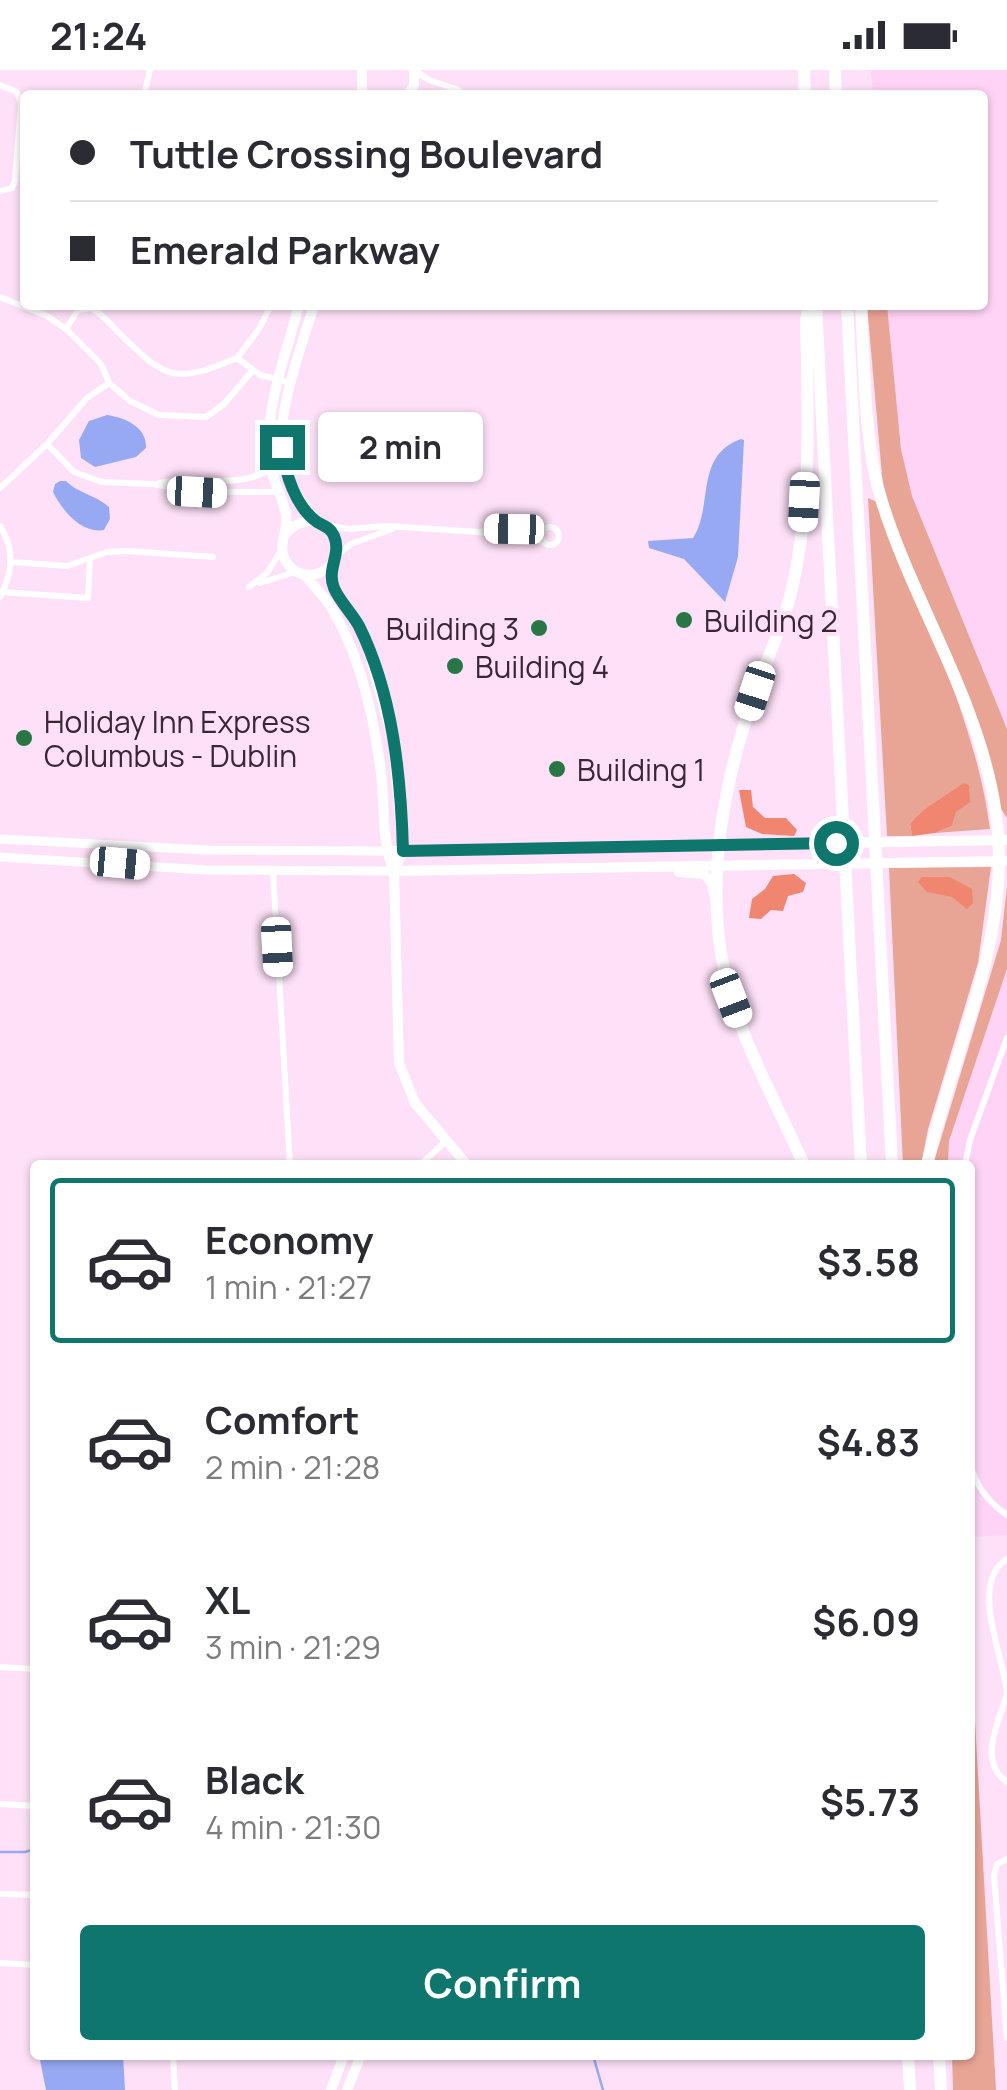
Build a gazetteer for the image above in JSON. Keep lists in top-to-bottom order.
{
  "places": [
    "Building 2",
    "Building 3",
    "Building 4",
    "Holiday Inn Express Columbus - Dublin",
    "Building 1"
  ],
  "page": {
    "status": "21:24",
    "banner": ["Tuttle Crossing Boulevard", "Emerald Parkway"],
    "bubble": "2 min",
    "list": [
      {
        "name": "Economy",
        "note": "1 min · 21:27",
        "value": "$3.58"
      },
      {
        "name": "Comfort",
        "note": "2 min · 21:28",
        "value": "$4.83"
      },
      {
        "name": "XL",
        "note": "3 min · 21:29",
        "value": "$6.09"
      },
      {
        "name": "Black",
        "note": "4 min · 21:30",
        "value": "$5.73"
      }
    ],
    "buttons": "Confirm"
  }
}
